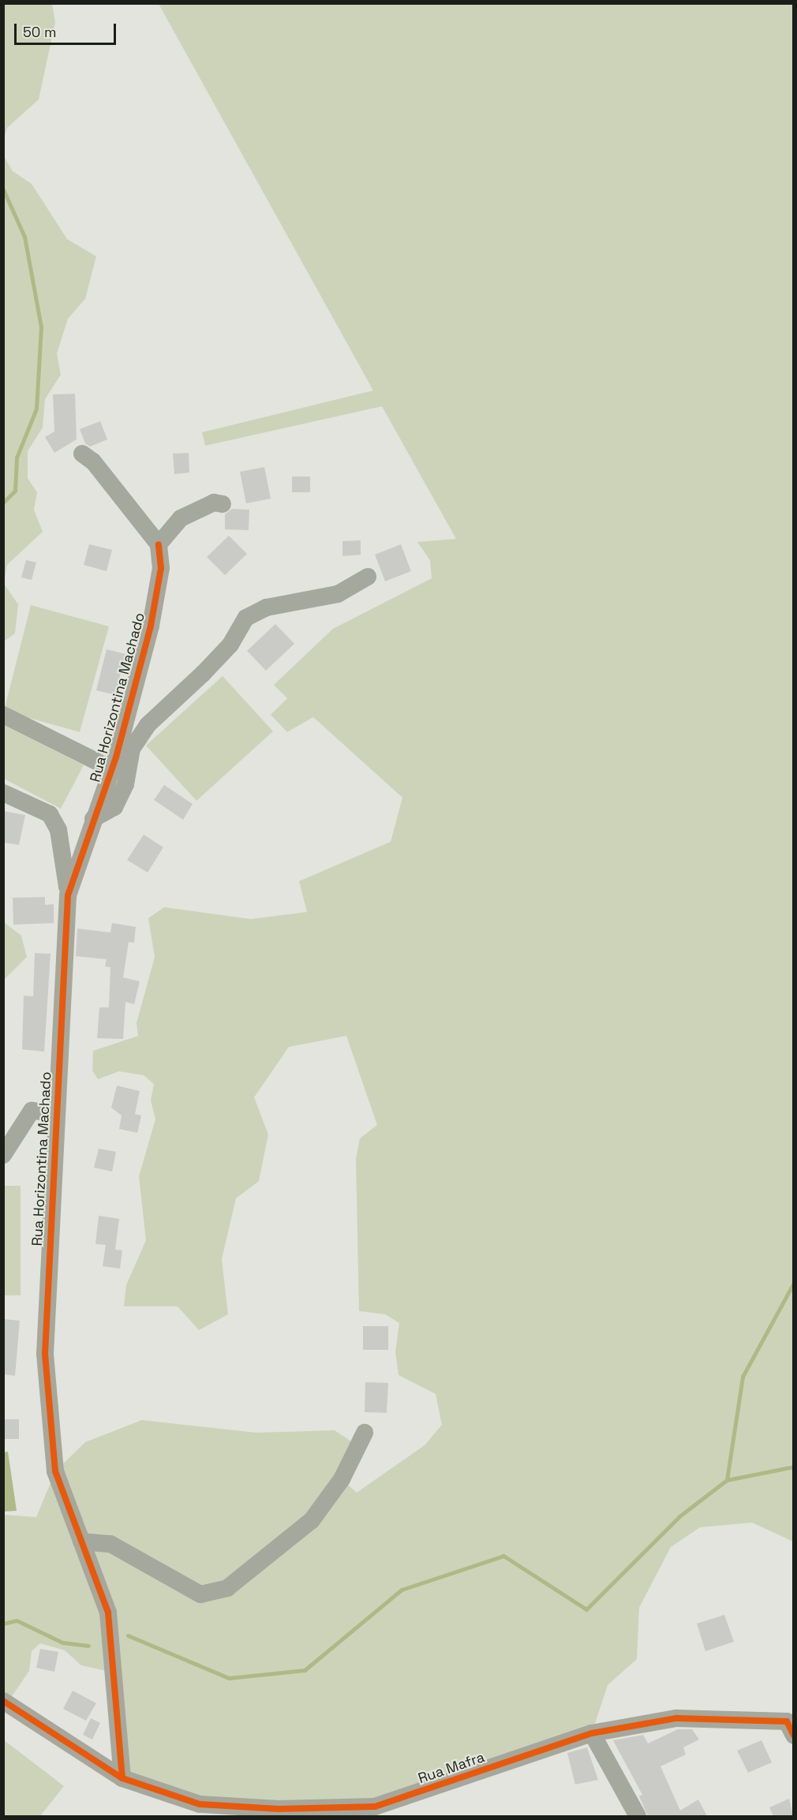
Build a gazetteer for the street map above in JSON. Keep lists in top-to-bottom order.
{
  "streets": {
    "street": ["Rua Horizontina Machado", "Rua Mafra"]
  },
  "crossings": [
    ["Rua Horizontina Machado", "Rua Mafra"]
  ],
  "scale_bar": "50 m"
}
